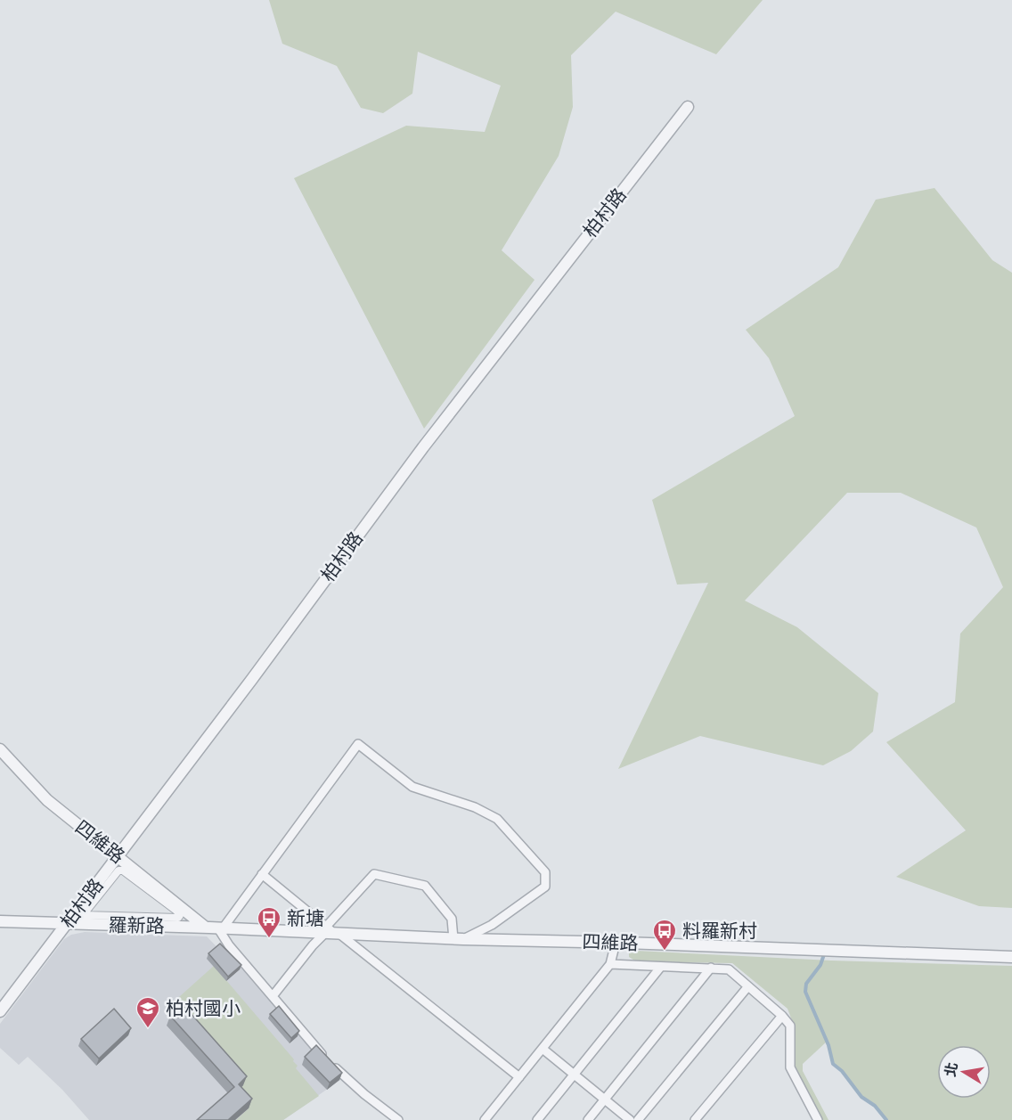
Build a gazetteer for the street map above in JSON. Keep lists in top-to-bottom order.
{
  "streets": {
    "street": ["柏村路", "四維路", "羅新路"]
  },
  "crossings": [
    ["柏村路", "四維路"],
    ["柏村路", "羅新路"],
    ["四維路", "羅新路"]
  ],
  "places": {
    "bus stop": ["新塘", "料羅新村"],
    "school or university": ["柏村國小"]
  },
  "north": "left"
}
